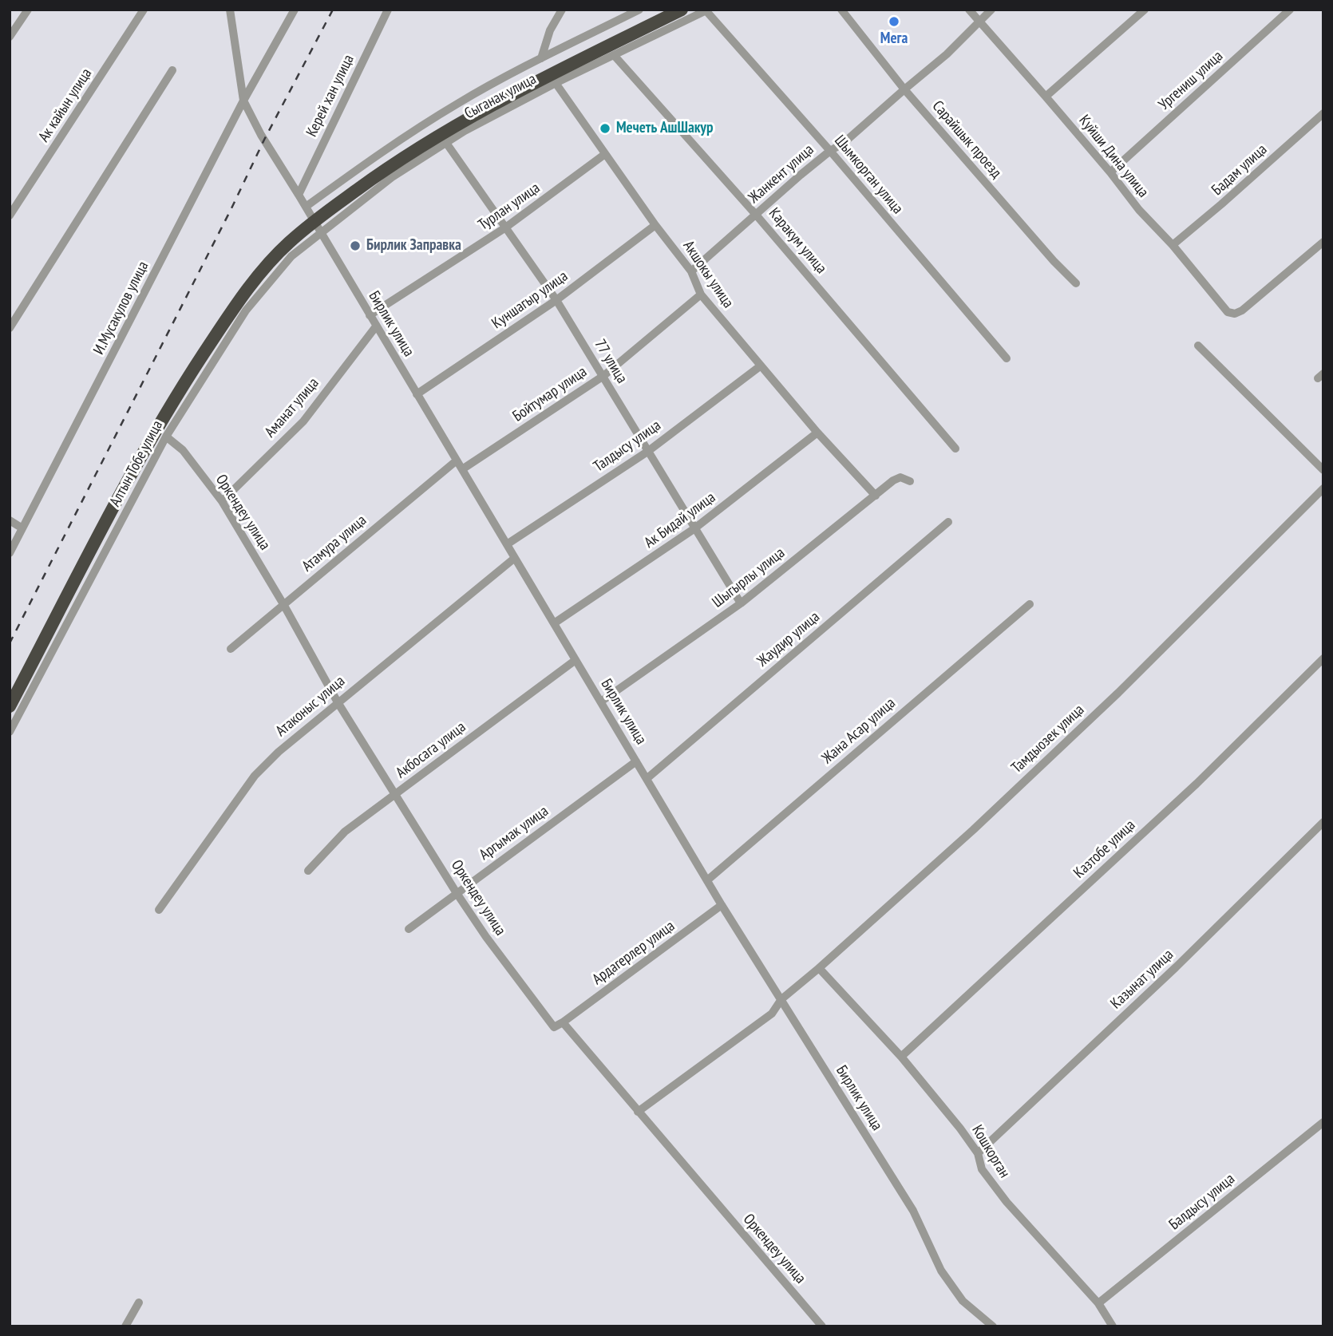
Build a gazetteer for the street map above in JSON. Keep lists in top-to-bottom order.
{
  "streets": {
    "street": [
      "Ургениш улица",
      "Керей хан улица",
      "Сыганак улица",
      "Ак кайын улица",
      "Сарайшык проезд",
      "Куйши Дина улица",
      "Бадам улица",
      "Жанкент улица",
      "Шымкорган улица",
      "Турлан улица",
      "Каракум улица",
      "Акшокы улица",
      "Куншагыр улица",
      "И.Мусакулов улица",
      "Бирлик улица",
      "77 улица",
      "Бойтумар улица",
      "Аманат улица",
      "Талдысу улица",
      "Алтын Тобе улица",
      "Оркендеу улица",
      "Ак Бидай улица",
      "Атамура улица",
      "Шыгырлы улица",
      "Жаудир улица",
      "Атаконыс улица",
      "Жана Асар улица",
      "Тамдыозек улица",
      "Акбосага улица",
      "Аргымак улица",
      "Казтобе улица",
      "Ардагерлер улица",
      "Казынат улица",
      "Кошкорган",
      "Балдысу улица"
    ]
  },
  "crossings": [
    ["Ургениш улица", "Куйши Дина улица"],
    ["Керей хан улица", "Бирлик улица"],
    ["Сыганак улица", "Шымкорган улица"],
    ["Сыганак улица", "Каракум улица"],
    ["Сыганак улица", "Акшокы улица"],
    ["Сыганак улица", "Бирлик улица"],
    ["Сыганак улица", "77 улица"],
    ["Сыганак улица", "Алтын Тобе улица"],
    ["Сарайшык проезд", "Жанкент улица"],
    ["Куйши Дина улица", "Бадам улица"],
    ["Куйши Дина улица", "Жанкент улица"],
    ["Жанкент улица", "Шымкорган улица"],
    ["Жанкент улица", "Каракум улица"],
    ["Жанкент улица", "Акшокы улица"],
    ["Турлан улица", "Акшокы улица"],
    ["Турлан улица", "Бирлик улица"],
    ["Турлан улица", "77 улица"],
    ["Акшокы улица", "Куншагыр улица"],
    ["Акшокы улица", "Бойтумар улица"],
    ["Акшокы улица", "Талдысу улица"],
    ["Акшокы улица", "Ак Бидай улица"],
    ["Акшокы улица", "Шыгырлы улица"],
    ["Куншагыр улица", "Бирлик улица"],
    ["Куншагыр улица", "77 улица"],
    ["И.Мусакулов улица", "Бирлик улица"],
    ["Бирлик улица", "Бойтумар улица"],
    ["Бирлик улица", "Аманат улица"],
    ["Бирлик улица", "Талдысу улица"],
    ["Бирлик улица", "Алтын Тобе улица"],
    ["Бирлик улица", "Ак Бидай улица"],
    ["Бирлик улица", "Атамура улица"],
    ["Бирлик улица", "Шыгырлы улица"],
    ["Бирлик улица", "Жаудир улица"],
    ["Бирлик улица", "Атаконыс улица"],
    ["Бирлик улица", "Жана Асар улица"],
    ["Бирлик улица", "Тамдыозек улица"],
    ["Бирлик улица", "Акбосага улица"],
    ["Бирлик улица", "Аргымак улица"],
    ["Бирлик улица", "Ардагерлер улица"],
    ["77 улица", "Бойтумар улица"],
    ["77 улица", "Талдысу улица"],
    ["77 улица", "Ак Бидай улица"],
    ["77 улица", "Шыгырлы улица"],
    ["Аманат улица", "Оркендеу улица"],
    ["Алтын Тобе улица", "Оркендеу улица"],
    ["Оркендеу улица", "Атамура улица"],
    ["Оркендеу улица", "Атаконыс улица"],
    ["Оркендеу улица", "Тамдыозек улица"],
    ["Оркендеу улица", "Акбосага улица"],
    ["Оркендеу улица", "Аргымак улица"],
    ["Оркендеу улица", "Ардагерлер улица"],
    ["Тамдыозек улица", "Кошкорган"],
    ["Казтобе улица", "Кошкорган"],
    ["Казынат улица", "Кошкорган"],
    ["Кошкорган", "Балдысу улица"]
  ],
  "places": ["Мега", "Мечеть АшШакур", "Бирлик Заправка"]
}
